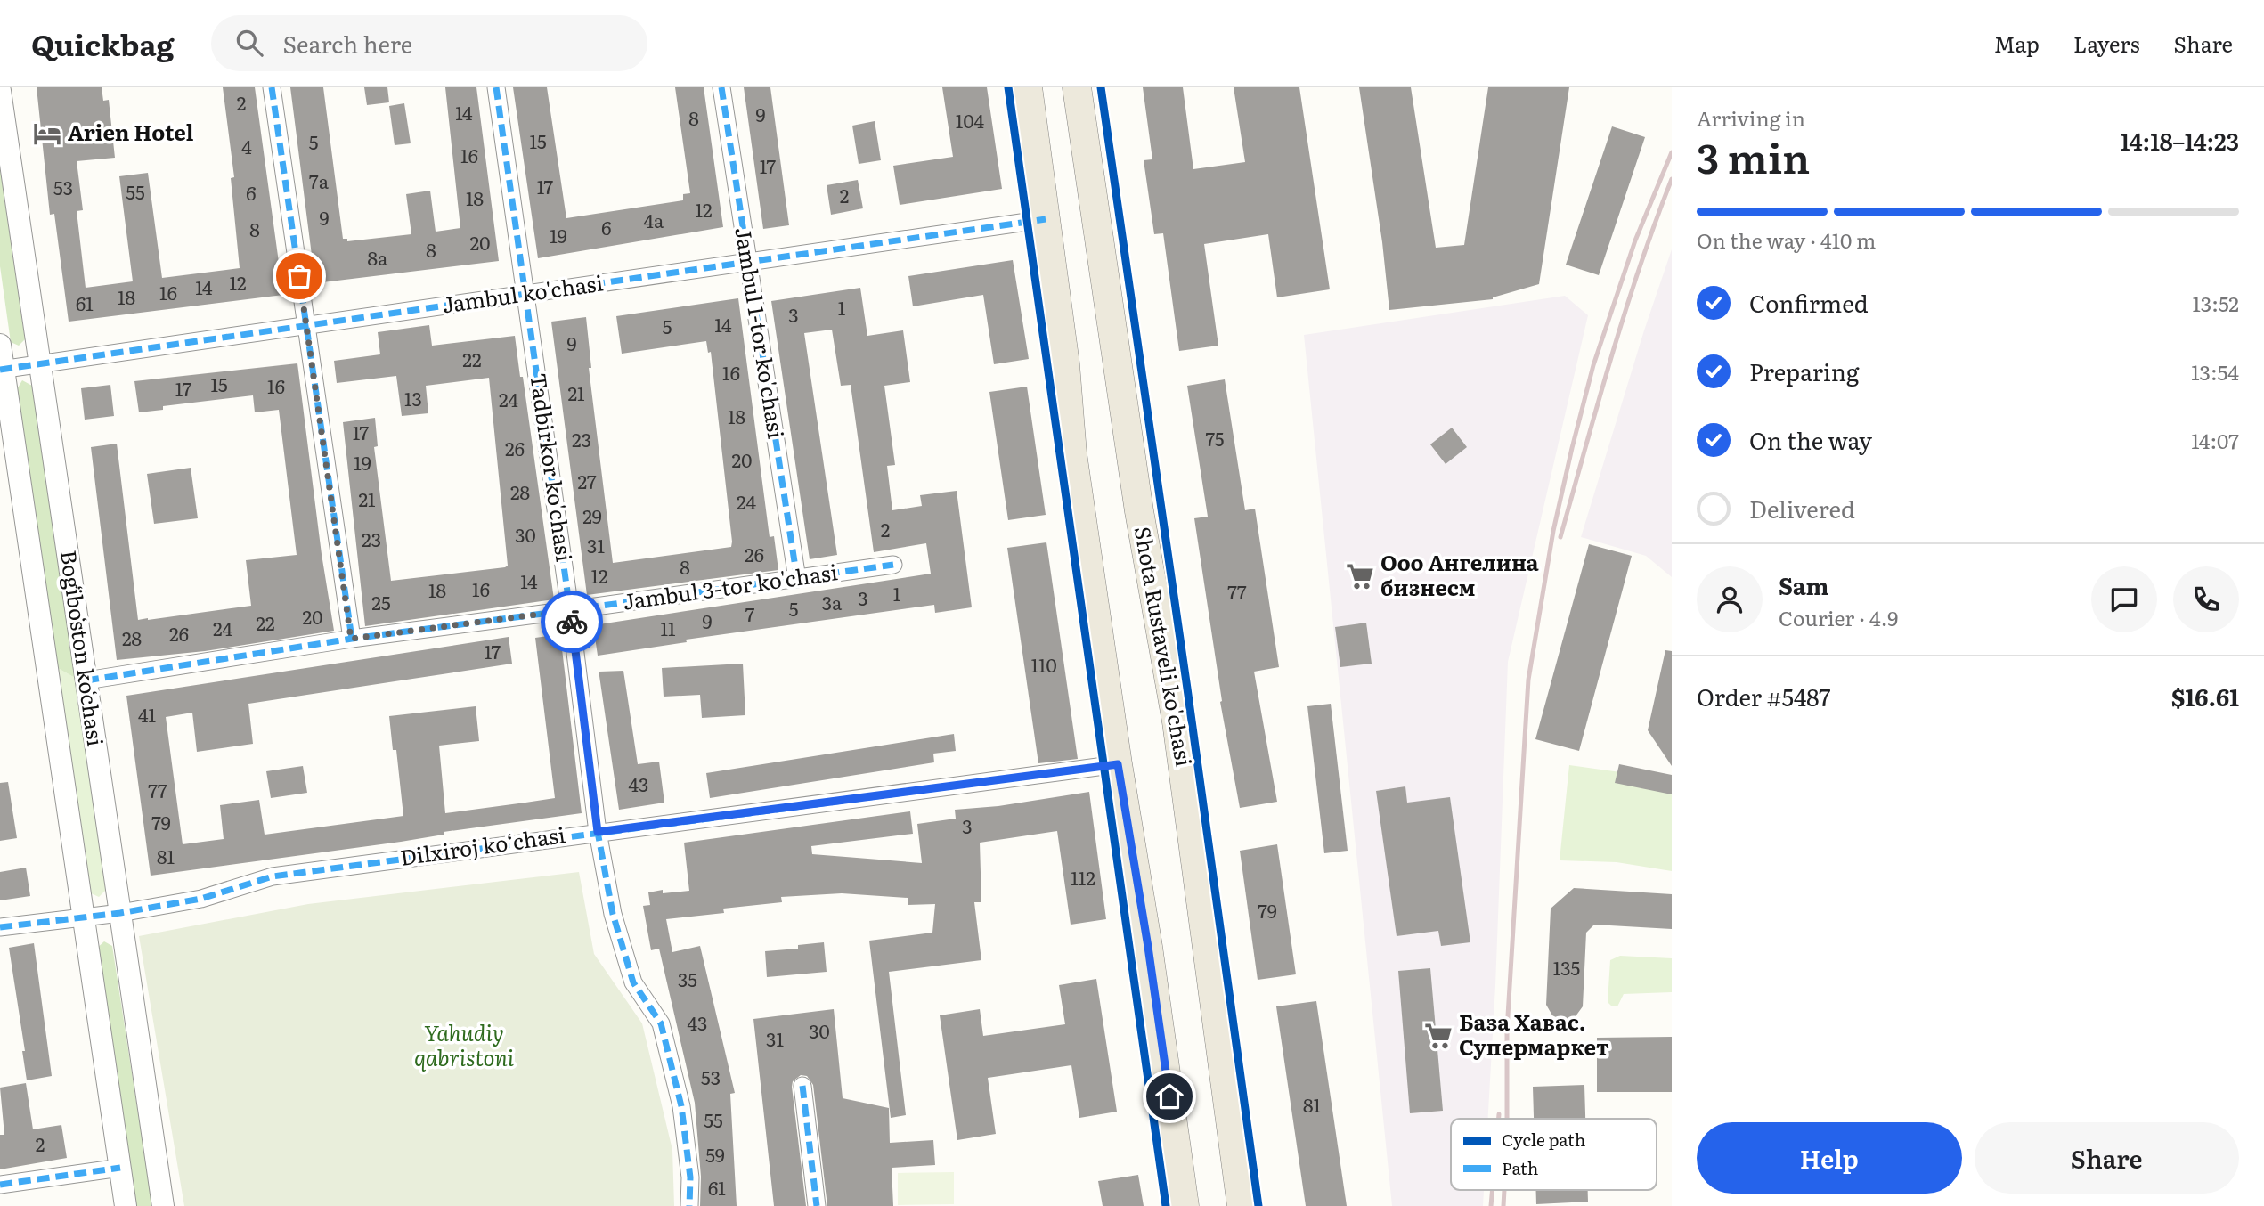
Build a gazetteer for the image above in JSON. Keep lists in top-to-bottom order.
{
  "streets": {
    "main road": ["Shota Rustaveli ko'chasi"],
    "street": [
      "Jambul ko'chasi",
      "Jambul 1-tor ko'chasi",
      "Tadbirkor ko'chasi",
      "Jambul 3-tor ko'chasi",
      "Bogʻiboʻston koʻchasi",
      "Dilxiroj ko‘chasi"
    ]
  },
  "crossings": [
    ["Jambul ko'chasi", "Jambul 1-tor ko'chasi"],
    ["Jambul ko'chasi", "Tadbirkor ko'chasi"],
    ["Jambul ko'chasi", "Bogʻiboʻston koʻchasi"],
    ["Jambul 1-tor ko'chasi", "Jambul 3-tor ko'chasi"],
    ["Tadbirkor ko'chasi", "Jambul 3-tor ko'chasi"],
    ["Tadbirkor ko'chasi", "Dilxiroj ko‘chasi"],
    ["Jambul 3-tor ko'chasi", "Bogʻiboʻston koʻchasi"],
    ["Bogʻiboʻston koʻchasi", "Dilxiroj ko‘chasi"]
  ],
  "parks": ["Yahudiy qabristoni"],
  "places": {
    "hotel": ["Arien Hotel"],
    "supermarket": ["Ооо Ангелина бизнесм", "База Хавас. Супермаркет"]
  },
  "house_numbers": [
    "2",
    "14",
    "9",
    "8",
    "104",
    "15",
    "5",
    "4",
    "16",
    "17",
    "7a",
    "17",
    "53",
    "55",
    "6",
    "2",
    "18",
    "12",
    "9",
    "4a",
    "6",
    "8",
    "19",
    "20",
    "8",
    "8a",
    "12",
    "14",
    "16",
    "18",
    "61",
    "1",
    "3",
    "14",
    "5",
    "9",
    "22",
    "16",
    "15",
    "16",
    "17",
    "21",
    "13",
    "24",
    "18",
    "17",
    "75",
    "23",
    "26",
    "20",
    "19",
    "27",
    "28",
    "21",
    "24",
    "29",
    "2",
    "30",
    "23",
    "31",
    "26",
    "8",
    "12",
    "14",
    "16",
    "18",
    "77",
    "1",
    "3",
    "25",
    "3a",
    "5",
    "7",
    "20",
    "9",
    "22",
    "24",
    "11",
    "26",
    "28",
    "17",
    "110",
    "41",
    "43",
    "77",
    "79",
    "3",
    "81",
    "112",
    "79",
    "135",
    "35",
    "43",
    "30",
    "31",
    "53",
    "81",
    "55",
    "2",
    "59",
    "61"
  ],
  "legend": ["Cycle path", "Path"],
  "page": {
    "header": "Quickbag",
    "search": "Search here",
    "nav": ["Map", "Layers", "Share"],
    "heading": ["3 min", "Arriving in", "14:18–14:23"],
    "panel": [
      "Sam",
      "Courier · 4.9",
      "Order #5487",
      "$16.61"
    ],
    "bar": "On the way · 410 m",
    "list": [
      ["Confirmed", "13:52"],
      ["Preparing", "13:54"],
      ["On the way", "14:07"],
      "Delivered"
    ],
    "buttons": ["Help", "Share"]
  }
}
